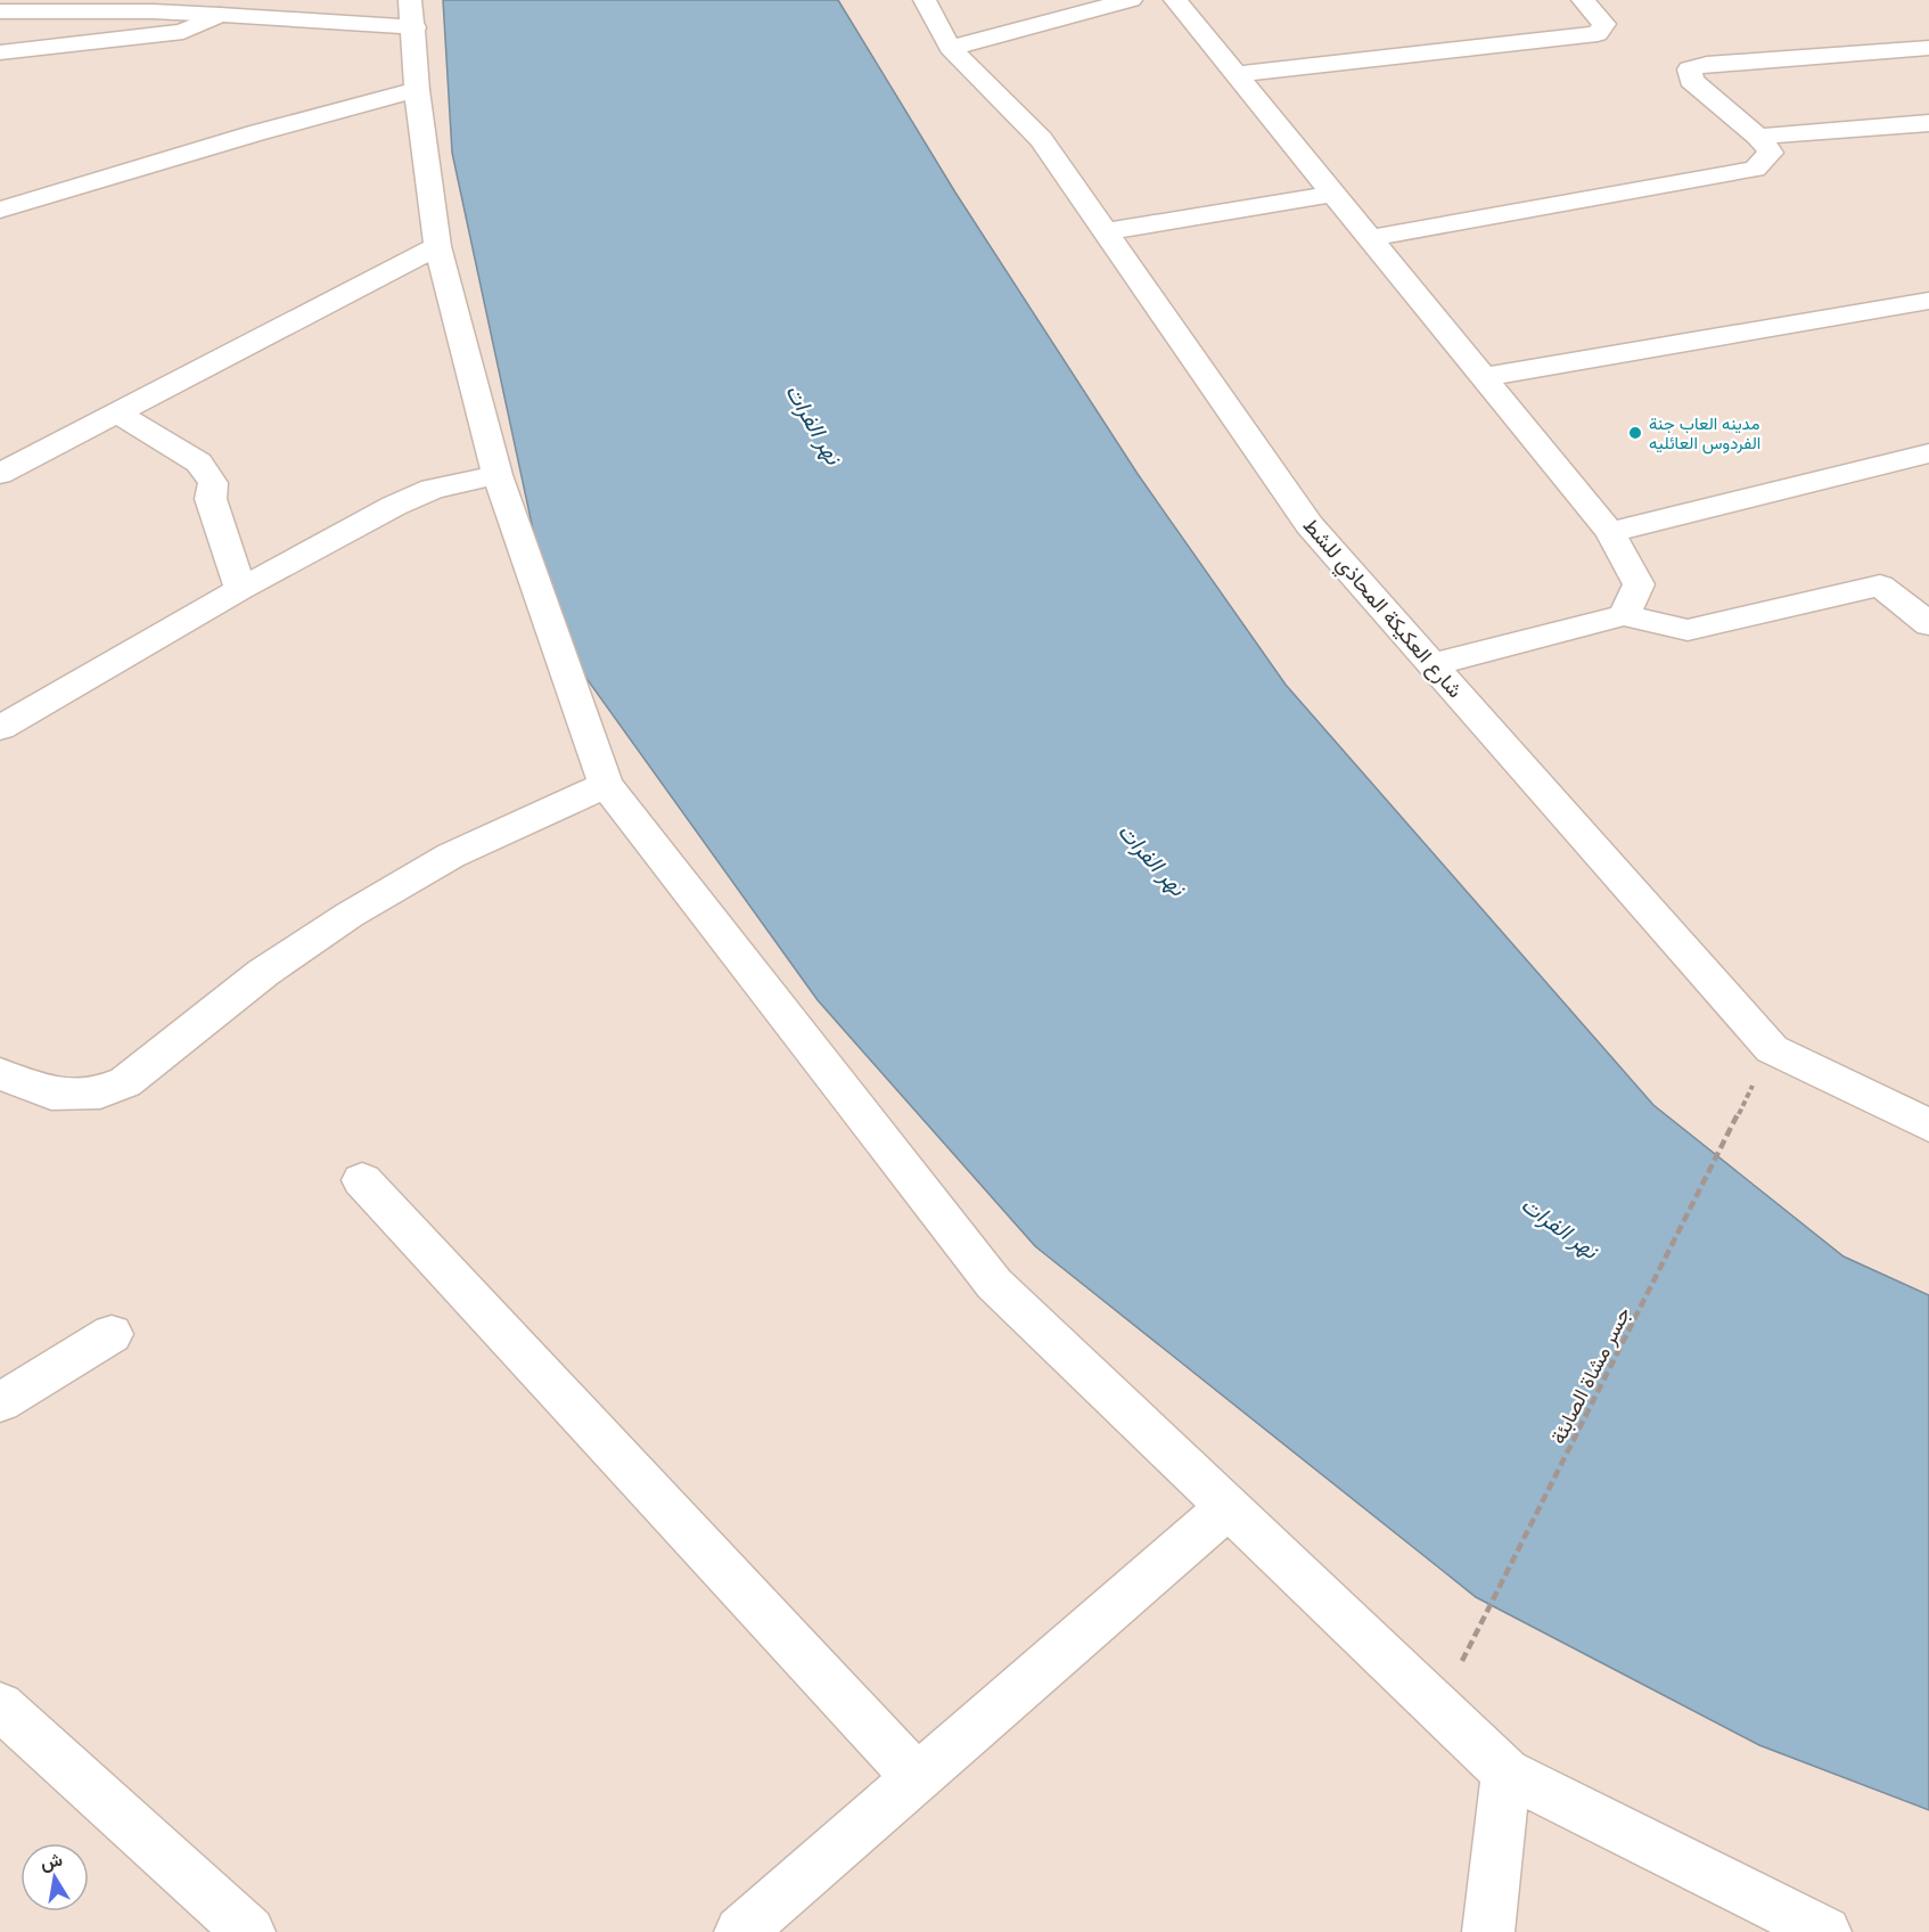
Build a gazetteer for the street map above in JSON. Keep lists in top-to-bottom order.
{
  "streets": {
    "street": ["شارع العكيكة المحاذي للشط"],
    "path": ["جسر مشاة الصابئة"]
  },
  "water": ["نهر الفرات"],
  "places": ["مدينه العاب جنة الفردوس العائليه"],
  "north": "top"
}
